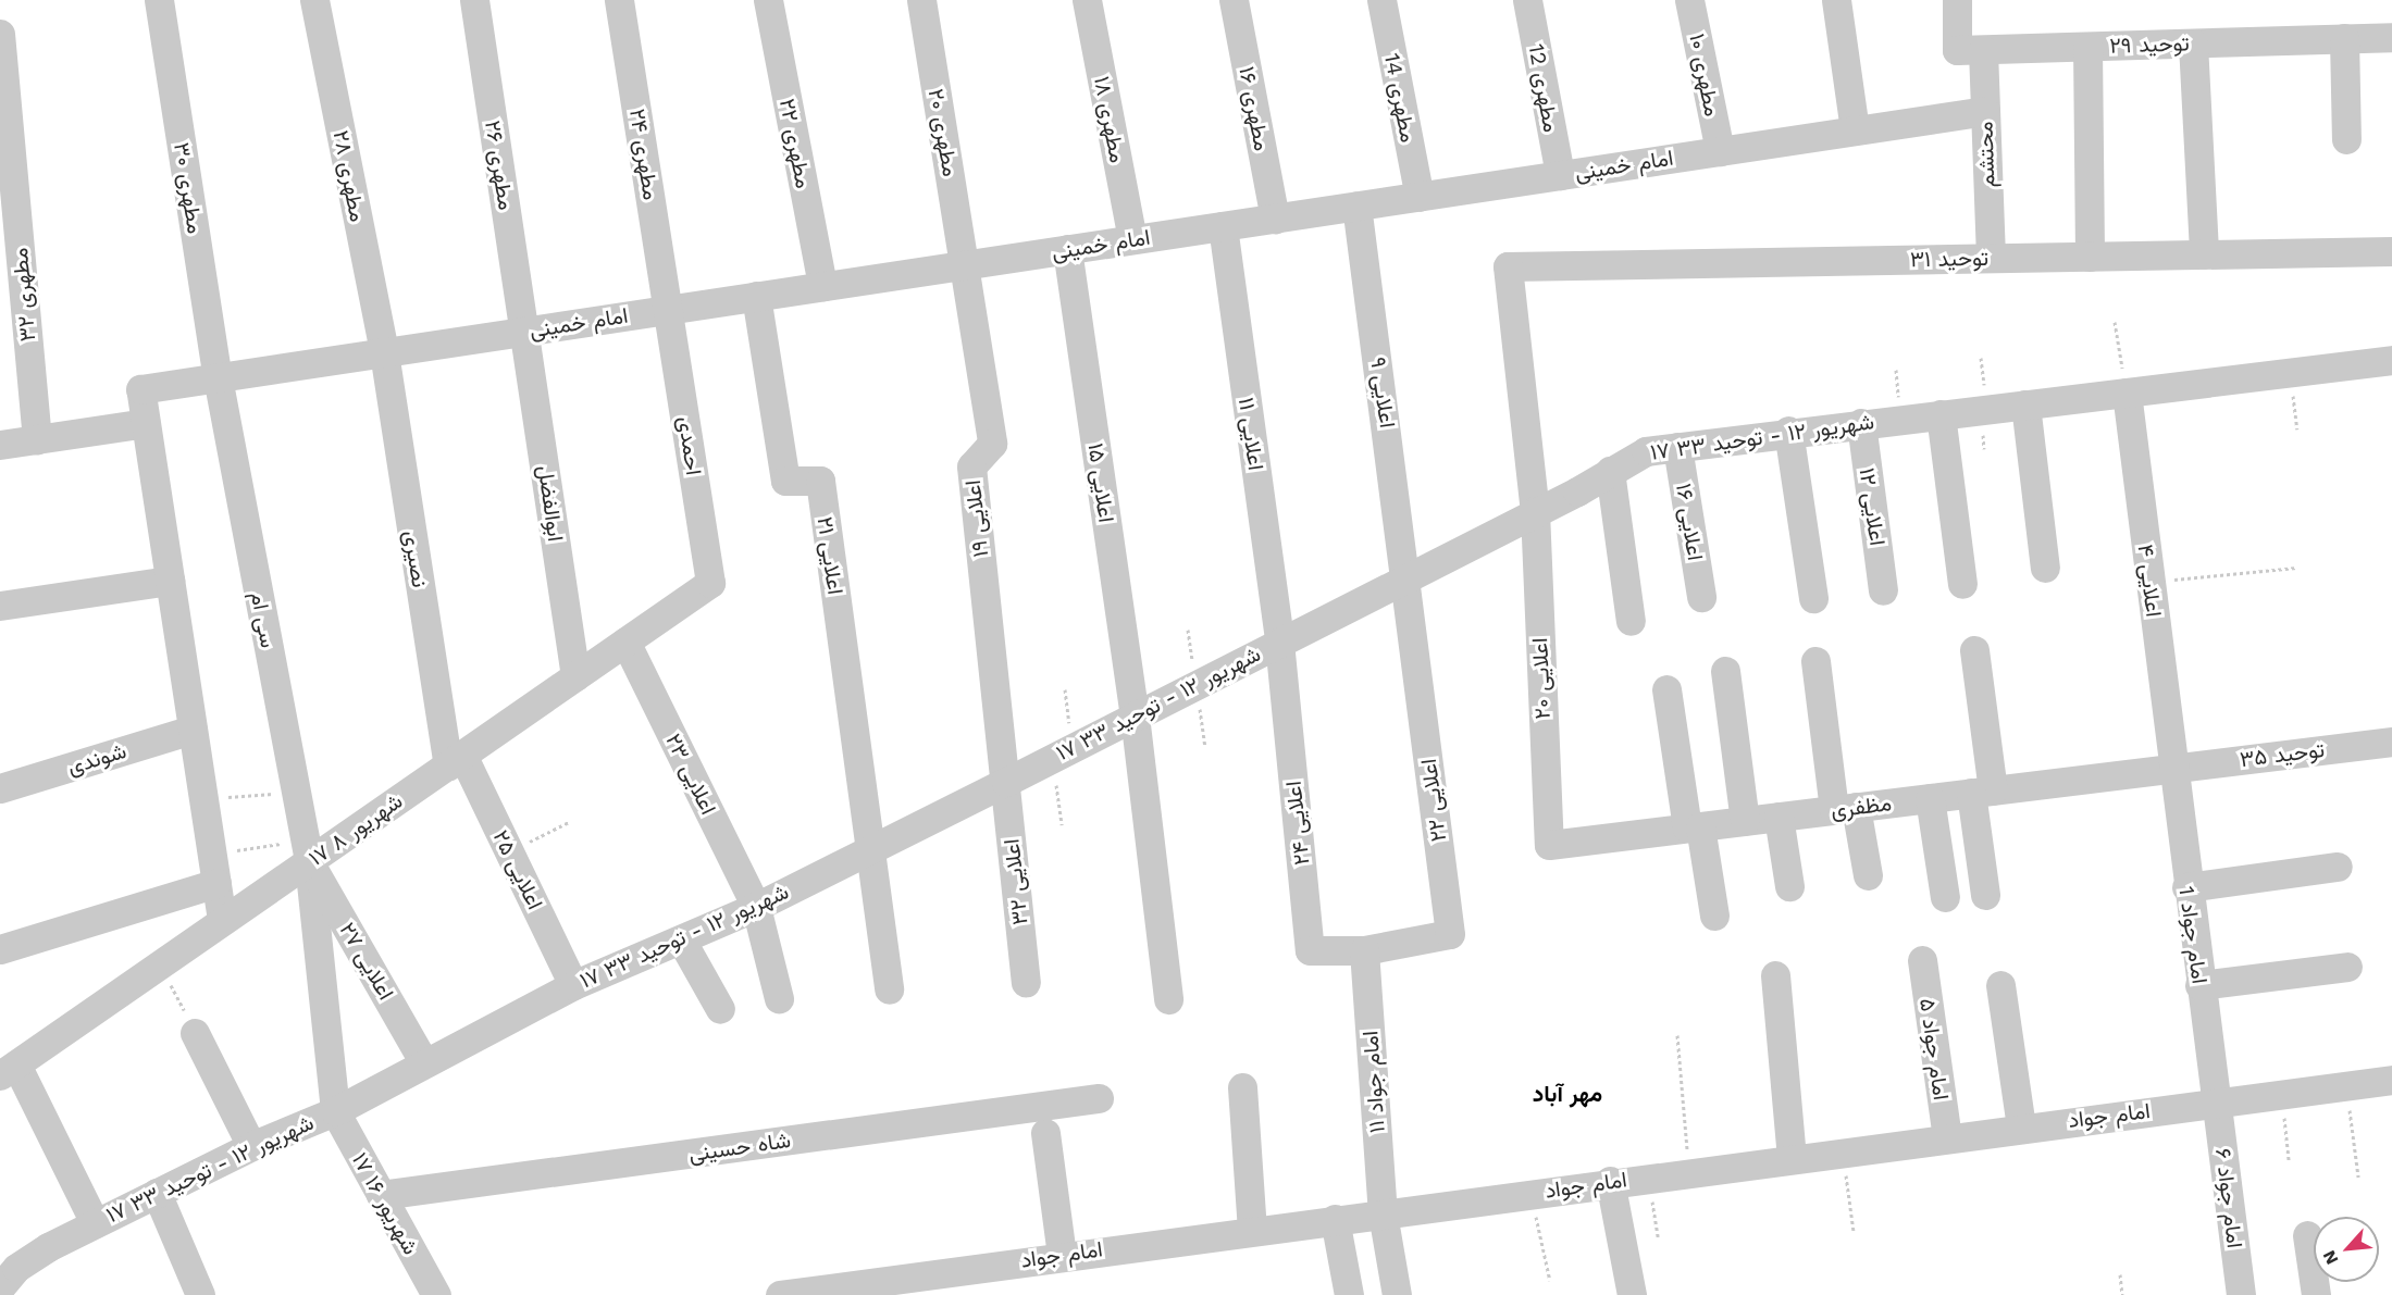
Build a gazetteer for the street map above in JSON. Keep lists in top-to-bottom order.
{
  "streets": {
    "street": [
      "توحید ۲۹",
      "مطهری ۱۰",
      "مطهری 12",
      "مطهری 14",
      "مطهری ۱۶",
      "مطهری ۱۸",
      "مطهری ۲۰",
      "مطهری ۲۲",
      "مطهری ۲۴",
      "محتشم",
      "مطهری ۲۶",
      "امام خمینی",
      "مطهری ۲۸",
      "مطهری ۳۰",
      "توحید ۳۱",
      "مطهری ۳۲",
      "اعلایی ۹",
      "اعلایی ۱۱",
      "۱۷ شهریور ۱۲ - توحید ۳۳",
      "احمدی",
      "اعلایی ۱۵",
      "ابوالفضل",
      "اعلایی ۱۲",
      "اعلایی ۱۹",
      "اعلایی ۱۶",
      "اعلایی ۲۱",
      "نصیری",
      "اعلایی ۴",
      "سی ام",
      "اعلایی ۲۰",
      "توحید ۳۵",
      "شوندی",
      "اعلایی ۲۳",
      "اعلایی ۲۲",
      "مظفری",
      "اعلایی ۲۴",
      "۱۷ شهریور ۸",
      "اعلایی ۲۵",
      "اعلایی ۳۲",
      "امام جواد 1",
      "اعلایی ۲۷",
      "امام جواد ۵",
      "امام جواد ۱۱",
      "امام جواد",
      "شاه حسینی",
      "امام جواد ۶",
      "۱۷ شهریور ۱۶"
    ]
  },
  "crossings": [
    ["توحید ۲۹", "محتشم"],
    ["مطهری ۱۰", "امام خمینی"],
    ["مطهری 12", "امام خمینی"],
    ["مطهری 14", "امام خمینی"],
    ["مطهری ۱۶", "امام خمینی"],
    ["مطهری ۱۸", "امام خمینی"],
    ["مطهری ۲۰", "امام خمینی"],
    ["مطهری ۲۰", "اعلایی ۱۹"],
    ["مطهری ۲۲", "امام خمینی"],
    ["مطهری ۲۴", "امام خمینی"],
    ["مطهری ۲۴", "احمدی"],
    ["محتشم", "امام خمینی"],
    ["محتشم", "توحید ۳۱"],
    ["مطهری ۲۶", "امام خمینی"],
    ["مطهری ۲۶", "ابوالفضل"],
    ["امام خمینی", "مطهری ۲۸"],
    ["امام خمینی", "مطهری ۳۰"],
    ["امام خمینی", "اعلایی ۹"],
    ["امام خمینی", "اعلایی ۱۱"],
    ["امام خمینی", "احمدی"],
    ["امام خمینی", "اعلایی ۱۵"],
    ["امام خمینی", "ابوالفضل"],
    ["امام خمینی", "اعلایی ۱۹"],
    ["امام خمینی", "اعلایی ۲۱"],
    ["امام خمینی", "نصیری"],
    ["امام خمینی", "سی ام"],
    ["مطهری ۲۸", "نصیری"],
    ["مطهری ۳۰", "سی ام"],
    ["توحید ۳۱", "اعلایی ۲۰"],
    ["اعلایی ۹", "۱۷ شهریور ۱۲ - توحید ۳۳"],
    ["اعلایی ۹", "اعلایی ۲۲"],
    ["اعلایی ۱۱", "۱۷ شهریور ۱۲ - توحید ۳۳"],
    ["اعلایی ۱۱", "اعلایی ۲۴"],
    ["۱۷ شهریور ۱۲ - توحید ۳۳", "اعلایی ۱۵"],
    ["۱۷ شهریور ۱۲ - توحید ۳۳", "اعلایی ۱۲"],
    ["۱۷ شهریور ۱۲ - توحید ۳۳", "اعلایی ۱۹"],
    ["۱۷ شهریور ۱۲ - توحید ۳۳", "اعلایی ۱۶"],
    ["۱۷ شهریور ۱۲ - توحید ۳۳", "اعلایی ۲۱"],
    ["۱۷ شهریور ۱۲ - توحید ۳۳", "اعلایی ۴"],
    ["۱۷ شهریور ۱۲ - توحید ۳۳", "اعلایی ۲۰"],
    ["۱۷ شهریور ۱۲ - توحید ۳۳", "اعلایی ۲۳"],
    ["۱۷ شهریور ۱۲ - توحید ۳۳", "اعلایی ۲۲"],
    ["۱۷ شهریور ۱۲ - توحید ۳۳", "اعلایی ۲۴"],
    ["۱۷ شهریور ۱۲ - توحید ۳۳", "اعلایی ۲۵"],
    ["۱۷ شهریور ۱۲ - توحید ۳۳", "اعلایی ۳۲"],
    ["۱۷ شهریور ۱۲ - توحید ۳۳", "اعلایی ۲۷"],
    ["۱۷ شهریور ۱۲ - توحید ۳۳", "۱۷ شهریور ۱۶"],
    ["احمدی", "۱۷ شهریور ۸"],
    ["ابوالفضل", "۱۷ شهریور ۸"],
    ["اعلایی ۱۹", "اعلایی ۳۲"],
    ["نصیری", "۱۷ شهریور ۸"],
    ["نصیری", "اعلایی ۲۵"],
    ["اعلایی ۴", "توحید ۳۵"],
    ["اعلایی ۴", "مظفری"],
    ["اعلایی ۴", "امام جواد 1"],
    ["سی ام", "۱۷ شهریور ۸"],
    ["سی ام", "اعلایی ۲۷"],
    ["اعلایی ۲۰", "مظفری"],
    ["توحید ۳۵", "مظفری"],
    ["توحید ۳۵", "امام جواد 1"],
    ["اعلایی ۲۳", "۱۷ شهریور ۸"],
    ["اعلایی ۲۲", "اعلایی ۲۴"],
    ["اعلایی ۲۲", "امام جواد ۱۱"],
    ["مظفری", "امام جواد 1"],
    ["اعلایی ۲۴", "امام جواد ۱۱"],
    ["۱۷ شهریور ۸", "اعلایی ۲۵"],
    ["۱۷ شهریور ۸", "اعلایی ۲۷"],
    ["امام جواد 1", "امام جواد"],
    ["امام جواد 1", "امام جواد ۶"],
    ["امام جواد ۵", "امام جواد"],
    ["امام جواد ۱۱", "امام جواد"],
    ["امام جواد", "امام جواد ۶"],
    ["شاه حسینی", "۱۷ شهریور ۱۶"]
  ],
  "districts": ["مهر آباد"],
  "north": "bottom left"
}
